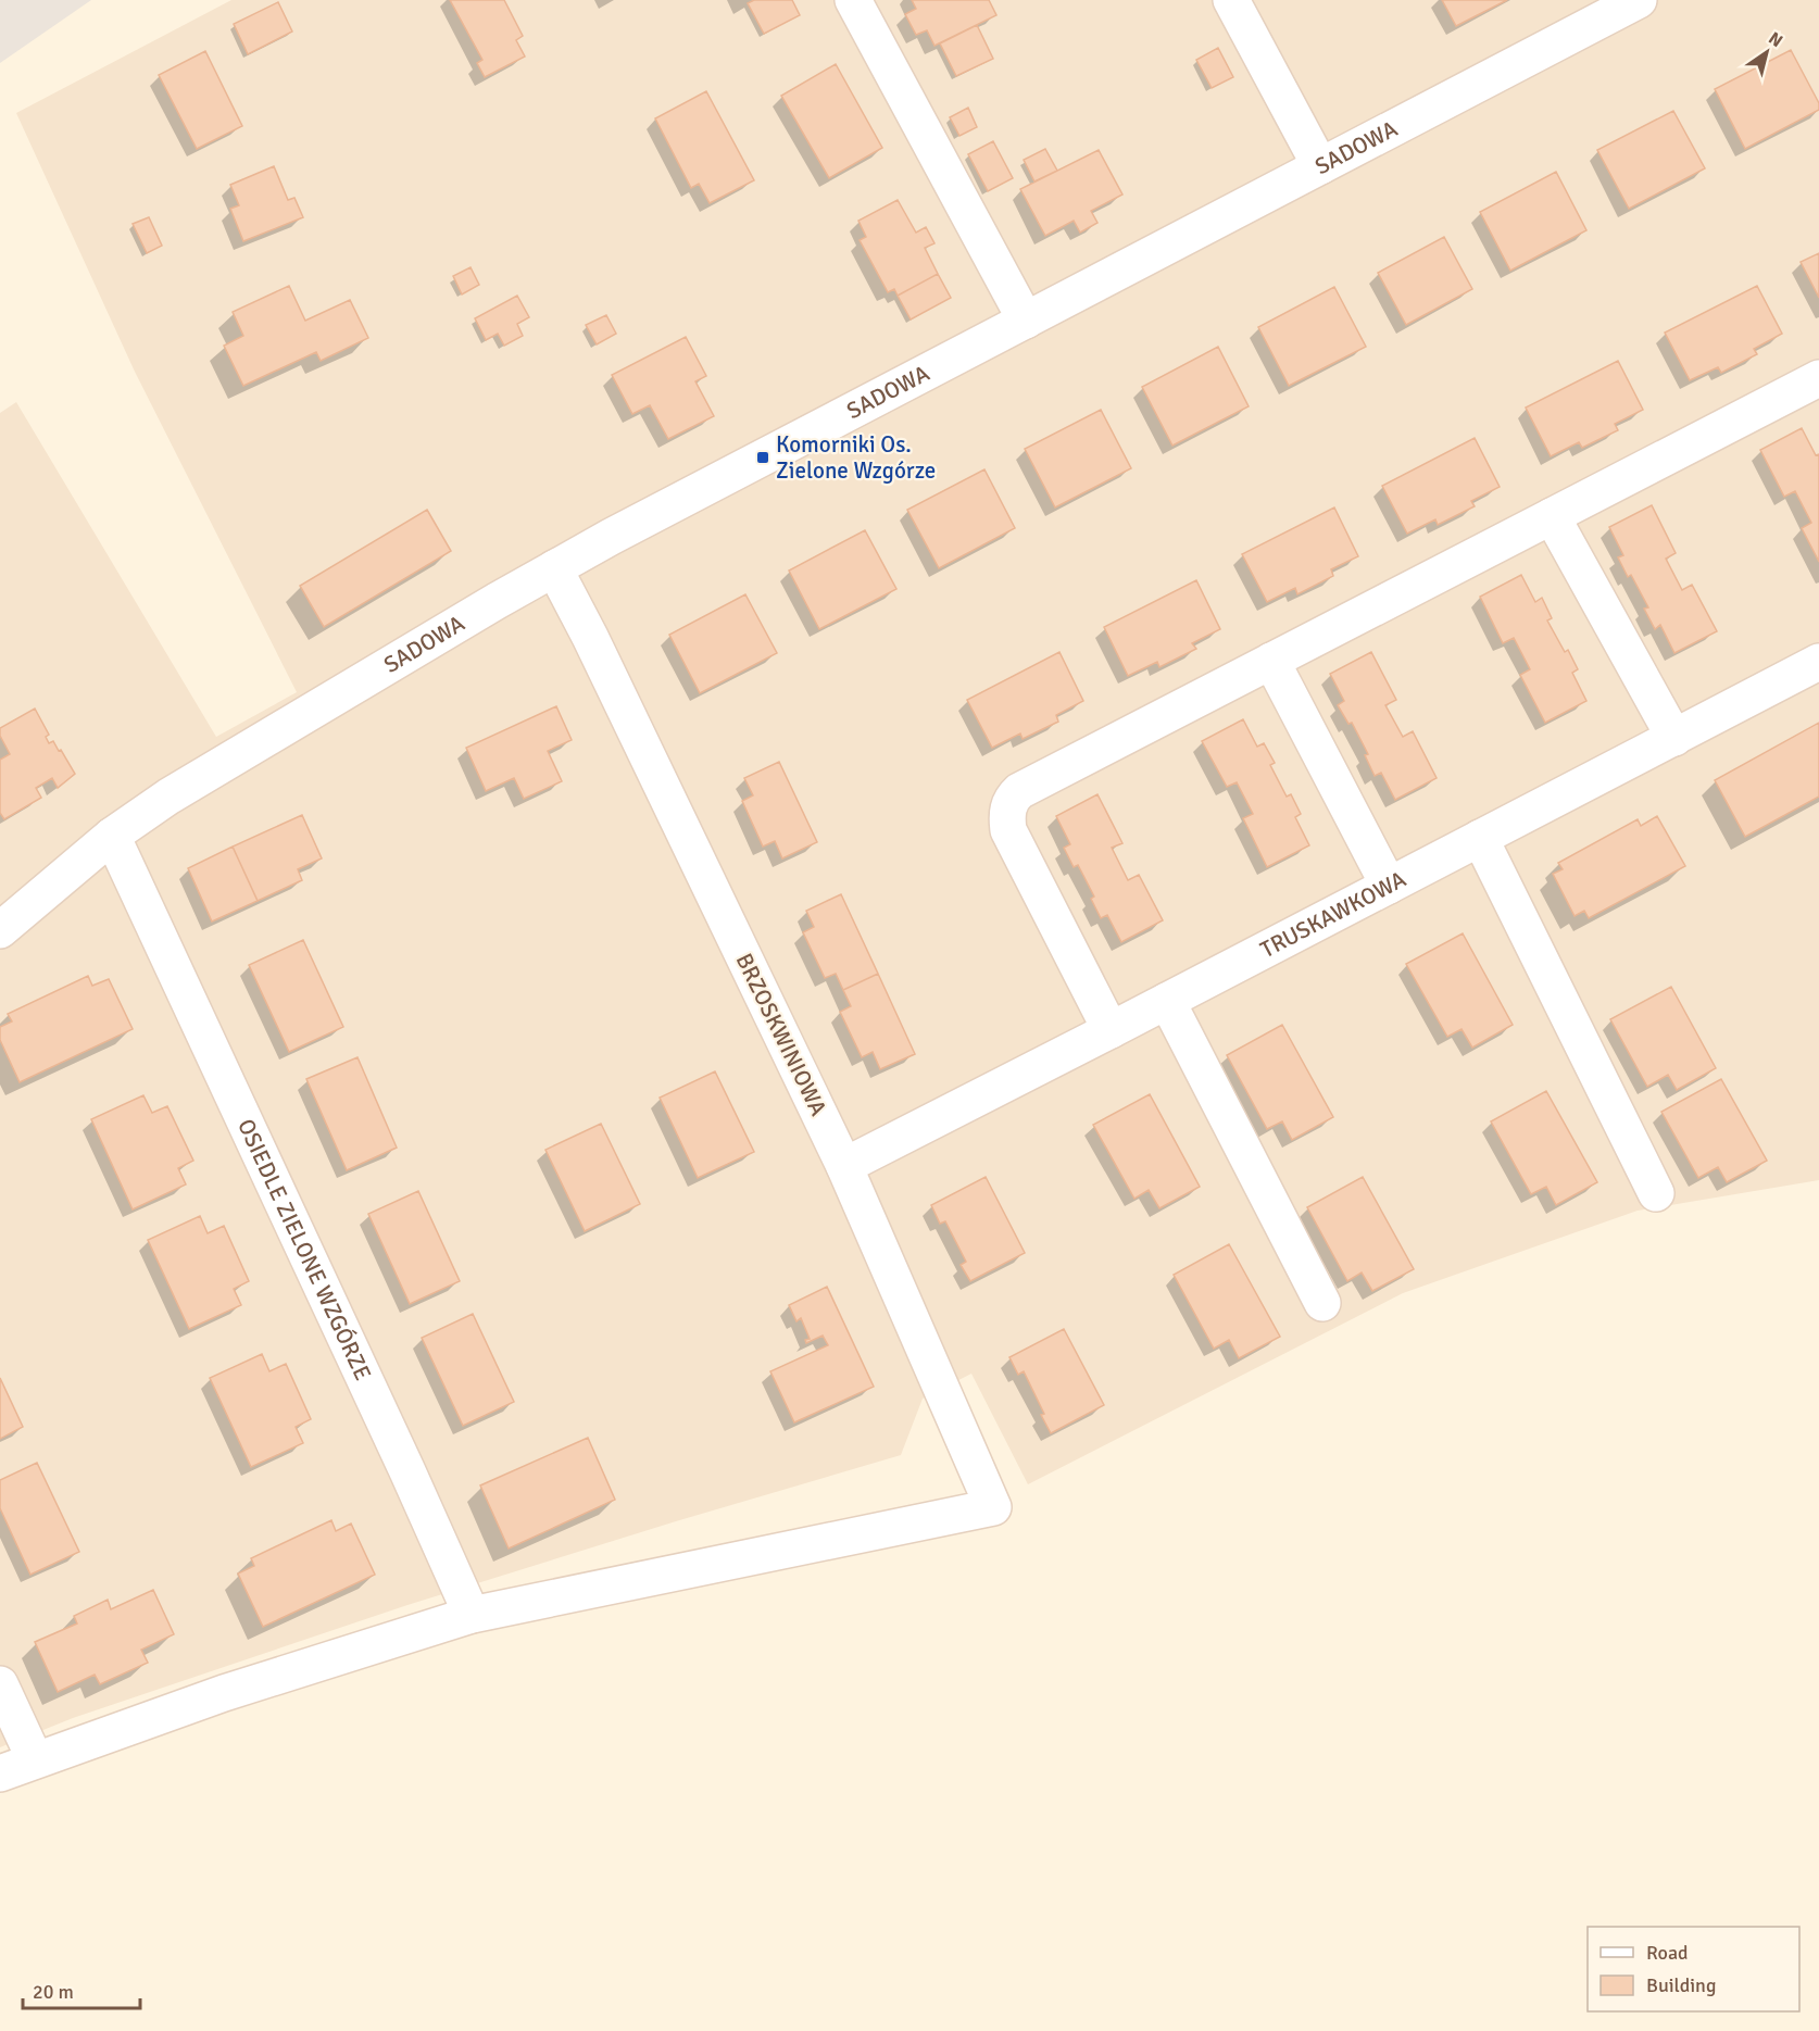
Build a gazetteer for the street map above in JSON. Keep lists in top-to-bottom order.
{
  "streets": {
    "street": [
      "SADOWA",
      "TRUSKAWKOWA",
      "BRZOSKWINIOWA",
      "OSIEDLE ZIELONE WZGÓRZE"
    ]
  },
  "crossings": [
    ["SADOWA", "BRZOSKWINIOWA"],
    ["SADOWA", "OSIEDLE ZIELONE WZGÓRZE"],
    ["TRUSKAWKOWA", "BRZOSKWINIOWA"],
    ["BRZOSKWINIOWA", "OSIEDLE ZIELONE WZGÓRZE"]
  ],
  "places": {
    "transit": ["Komorniki Os. Zielone Wzgórze"]
  },
  "legend": ["Road", "Building"],
  "scale_bar": "20 m",
  "north": "top right"
}
